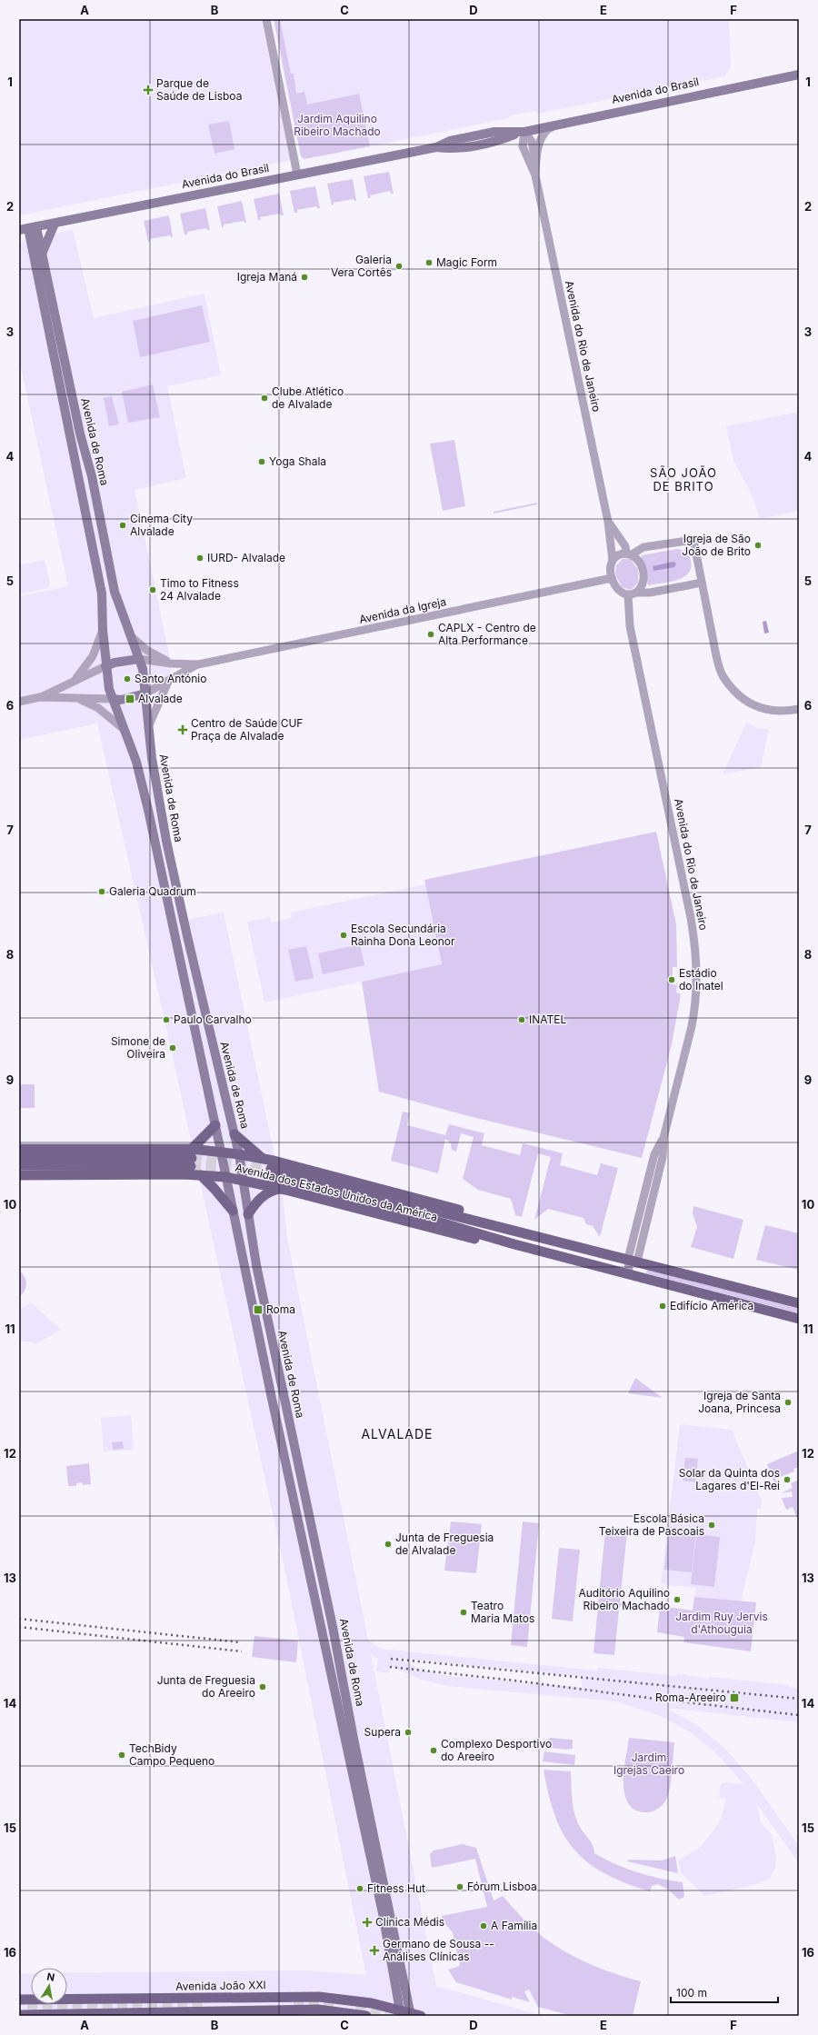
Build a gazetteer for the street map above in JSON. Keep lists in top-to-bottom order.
{
  "streets": {
    "main road": [
      "Avenida do Brasil",
      "Avenida de Roma",
      "Avenida dos Estados Unidos da América",
      "Avenida João XXI"
    ],
    "street": ["Avenida do Rio de Janeiro", "Avenida da Igreja"]
  },
  "crossings": [
    ["Avenida do Brasil", "Avenida do Rio de Janeiro"],
    ["Avenida do Brasil", "Avenida de Roma"],
    ["Avenida do Rio de Janeiro", "Avenida da Igreja"],
    ["Avenida do Rio de Janeiro", "Avenida dos Estados Unidos da América"],
    ["Avenida de Roma", "Avenida da Igreja"],
    ["Avenida de Roma", "Avenida dos Estados Unidos da América"],
    ["Avenida de Roma", "Avenida João XXI"]
  ],
  "districts": ["SÃO JOÃO DE BRITO", "ALVALADE"],
  "parks": ["Jardim Aquilino Ribeiro Machado", "Jardim Ruy Jervis d'Athouguia", "Jardim Igrejas Caeiro"],
  "places": {
    "health": [
      "Parque de Saúde de Lisboa",
      "Centro de Saúde CUF Praça de Alvalade",
      "Clínica Médis",
      "Germano de Sousa -- Análises Clínicas"
    ],
    "other": [
      "Magic Form",
      "Galeria Vera Cortês",
      "Igreja Maná",
      "Clube Atlético de Alvalade",
      "Yoga Shala",
      "Cinema City Alvalade",
      "Igreja de São João de Brito",
      "IURD- Alvalade",
      "Timo to Fitness 24 Alvalade",
      "CAPLX - Centro de Alta Performance",
      "Santo António",
      "Galeria Quadrum",
      "Escola Secundária Rainha Dona Leonor",
      "Estádio do Inatel",
      "Paulo Carvalho",
      "INATEL",
      "Simone de Oliveira",
      "Edifício América",
      "Igreja de Santa Joana, Princesa",
      "Solar da Quinta dos Lagares d'El-Rei",
      "Escola Básica Teixeira de Pascoais",
      "Junta de Freguesia de Alvalade",
      "Auditório Aquilino Ribeiro Machado",
      "Teatro Maria Matos",
      "Junta de Freguesia do Areeiro",
      "Supera",
      "Complexo Desportivo do Areeiro",
      "TechBidy Campo Pequeno",
      "Fórum Lisboa",
      "Fitness Hut",
      "A Família"
    ],
    "transit": ["Alvalade", "Roma", "Roma-Areeiro"]
  },
  "scale_bar": "100 m",
  "north": "top",
  "grid": {
    "columns": [
      "A",
      "B",
      "C",
      "D",
      "E",
      "F"
    ],
    "rows": [
      "1",
      "2",
      "3",
      "4",
      "5",
      "6",
      "7",
      "8",
      "9",
      "10",
      "11",
      "12",
      "13",
      "14",
      "15",
      "16"
    ]
  }
}
